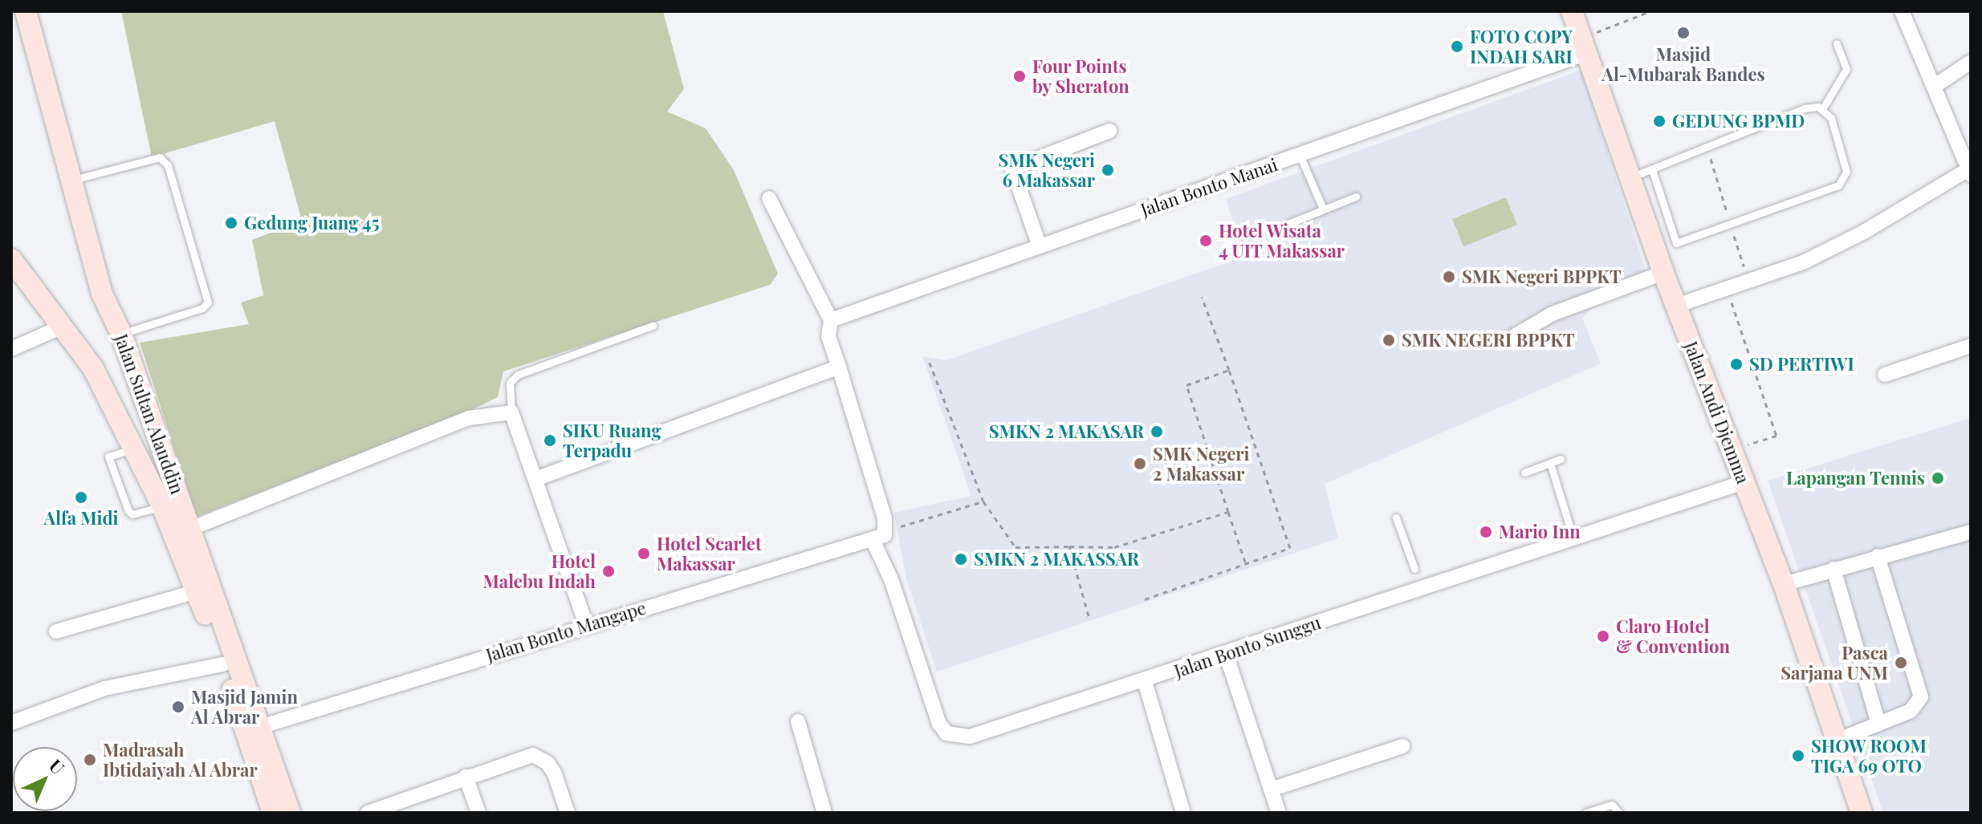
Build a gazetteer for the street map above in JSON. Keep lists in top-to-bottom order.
{
  "streets": {
    "main road": ["Jalan Andi Djemma", "Jalan Sultan Alauddin"],
    "street": ["Jalan Bonto Manai", "Jalan Bonto Mangape", "Jalan Bonto Sunggu"]
  },
  "crossings": [
    ["Jalan Bonto Manai", "Jalan Andi Djemma"],
    ["Jalan Andi Djemma", "Jalan Bonto Sunggu"],
    ["Jalan Sultan Alauddin", "Jalan Bonto Mangape"],
    ["Jalan Bonto Mangape", "Jalan Bonto Sunggu"]
  ],
  "places": [
    "Masjid Al-Mubarak Bandes",
    "FOTO COPY INDAH SARI",
    "Four Points by Sheraton",
    "GEDUNG BPMD",
    "SMK Negeri 6 Makassar",
    "Gedung Juang 45",
    "Hotel Wisata 4 UIT Makassar",
    "SMK Negeri BPPKT",
    "SMK NEGERI BPPKT",
    "SD PERTIWI",
    "SMKN 2 MAKASAR",
    "SIKU Ruang Terpadu",
    "SMK Negeri 2 Makassar",
    "Lapangan Tennis",
    "Alfa Midi",
    "Mario Inn",
    "Hotel Scarlet Makassar",
    "SMKN 2 MAKASSAR",
    "Hotel Malebu Indah",
    "Claro Hotel & Convention",
    "Pasca Sarjana UNM",
    "Masjid Jamin Al Abrar",
    "SHOW ROOM TIGA 69 OTO",
    "Madrasah Ibtidaiyah Al Abrar"
  ],
  "north": "top right"
}
